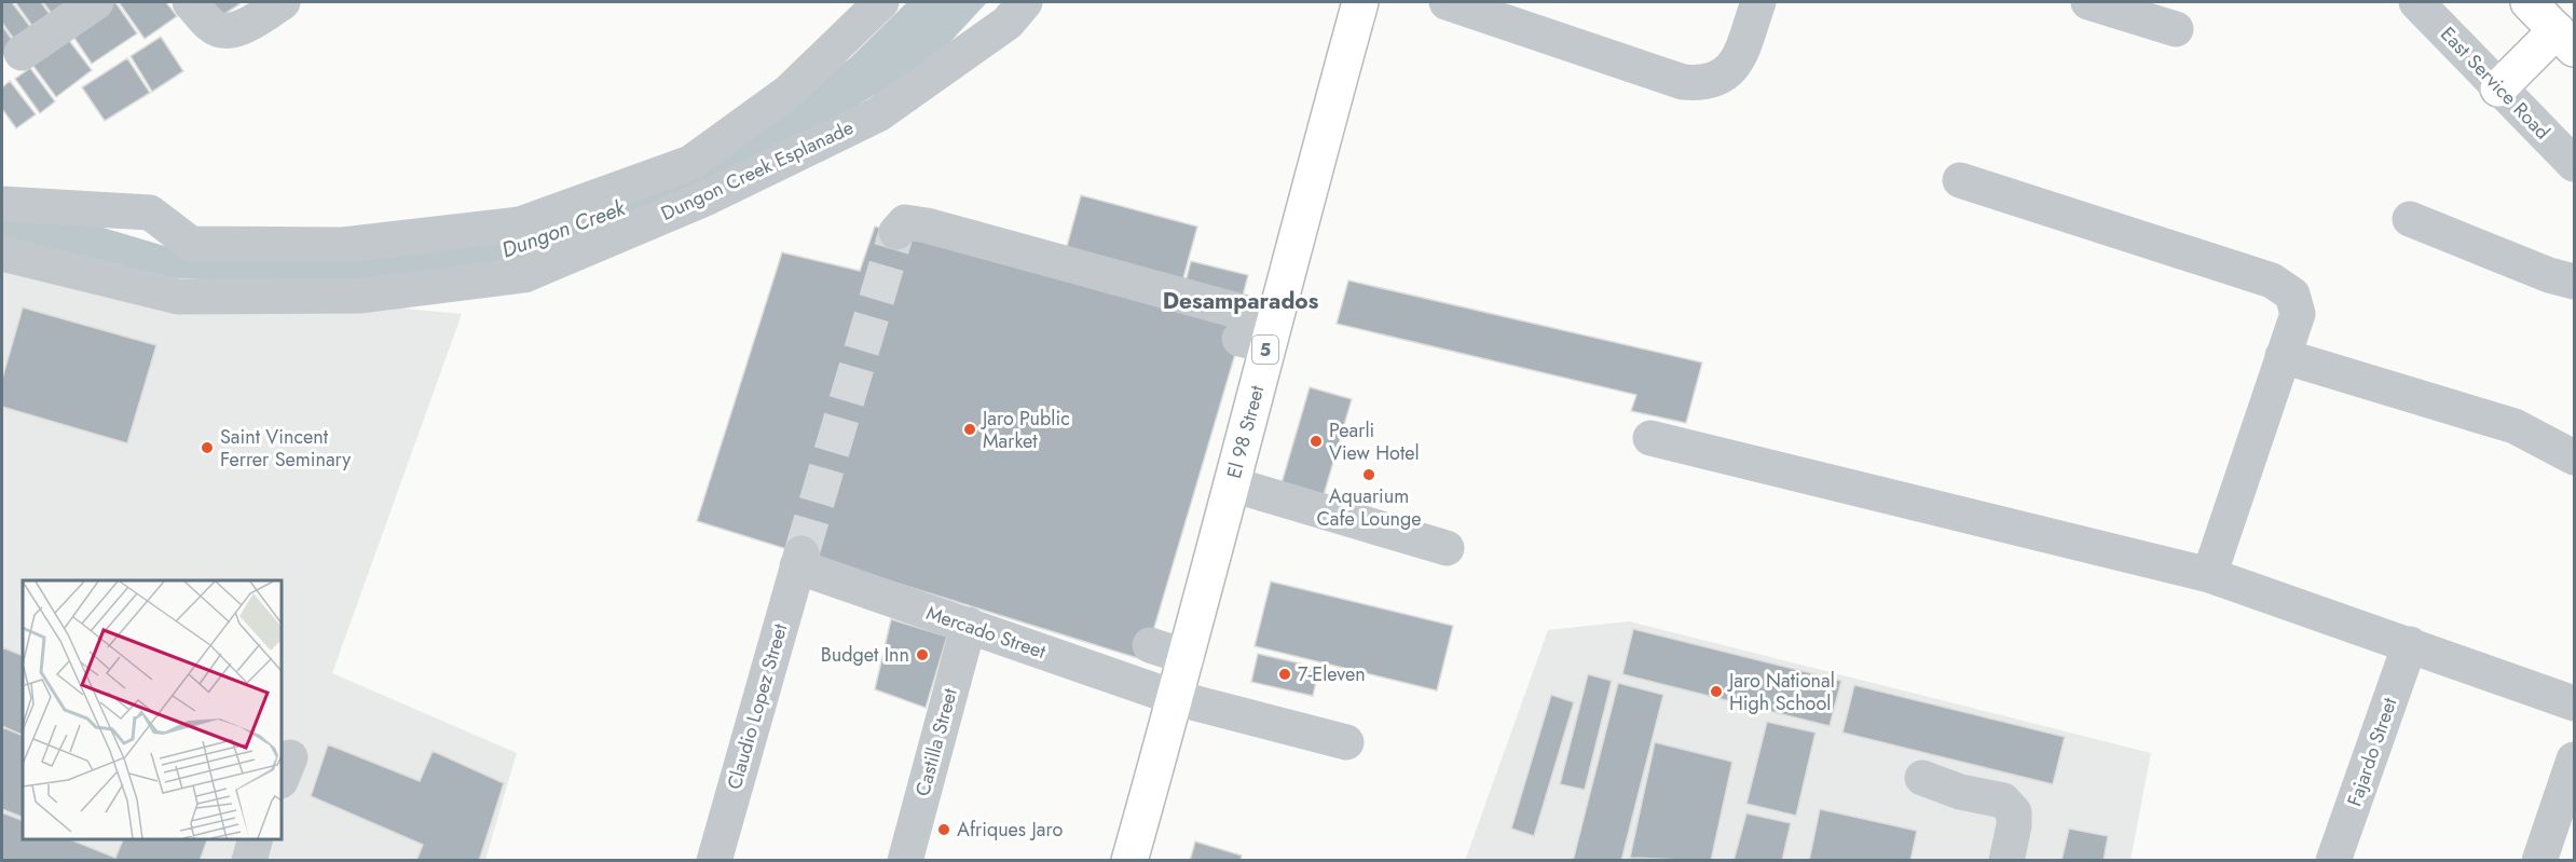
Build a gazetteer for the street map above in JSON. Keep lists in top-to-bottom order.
{
  "streets": {
    "main road": ["5", "El 98 Street"],
    "street": [
      "East Service Road",
      "Dungon Creek Esplanade",
      "Mercado Street",
      "Claudio Lopez Street",
      "Castilla Street",
      "Fajardo Street"
    ]
  },
  "crossings": [
    ["El 98 Street", "Mercado Street"],
    ["Mercado Street", "Claudio Lopez Street"],
    ["Mercado Street", "Castilla Street"]
  ],
  "districts": ["Desamparados"],
  "water": ["Dungon Creek"],
  "places": [
    "Jaro Public Market",
    "Pearli View Hotel",
    "Saint Vincent Ferrer Seminary",
    "Aquarium Cafe Lounge",
    "Budget Inn",
    "7-Eleven",
    "Jaro National High School",
    "Afriques Jaro"
  ]
}
